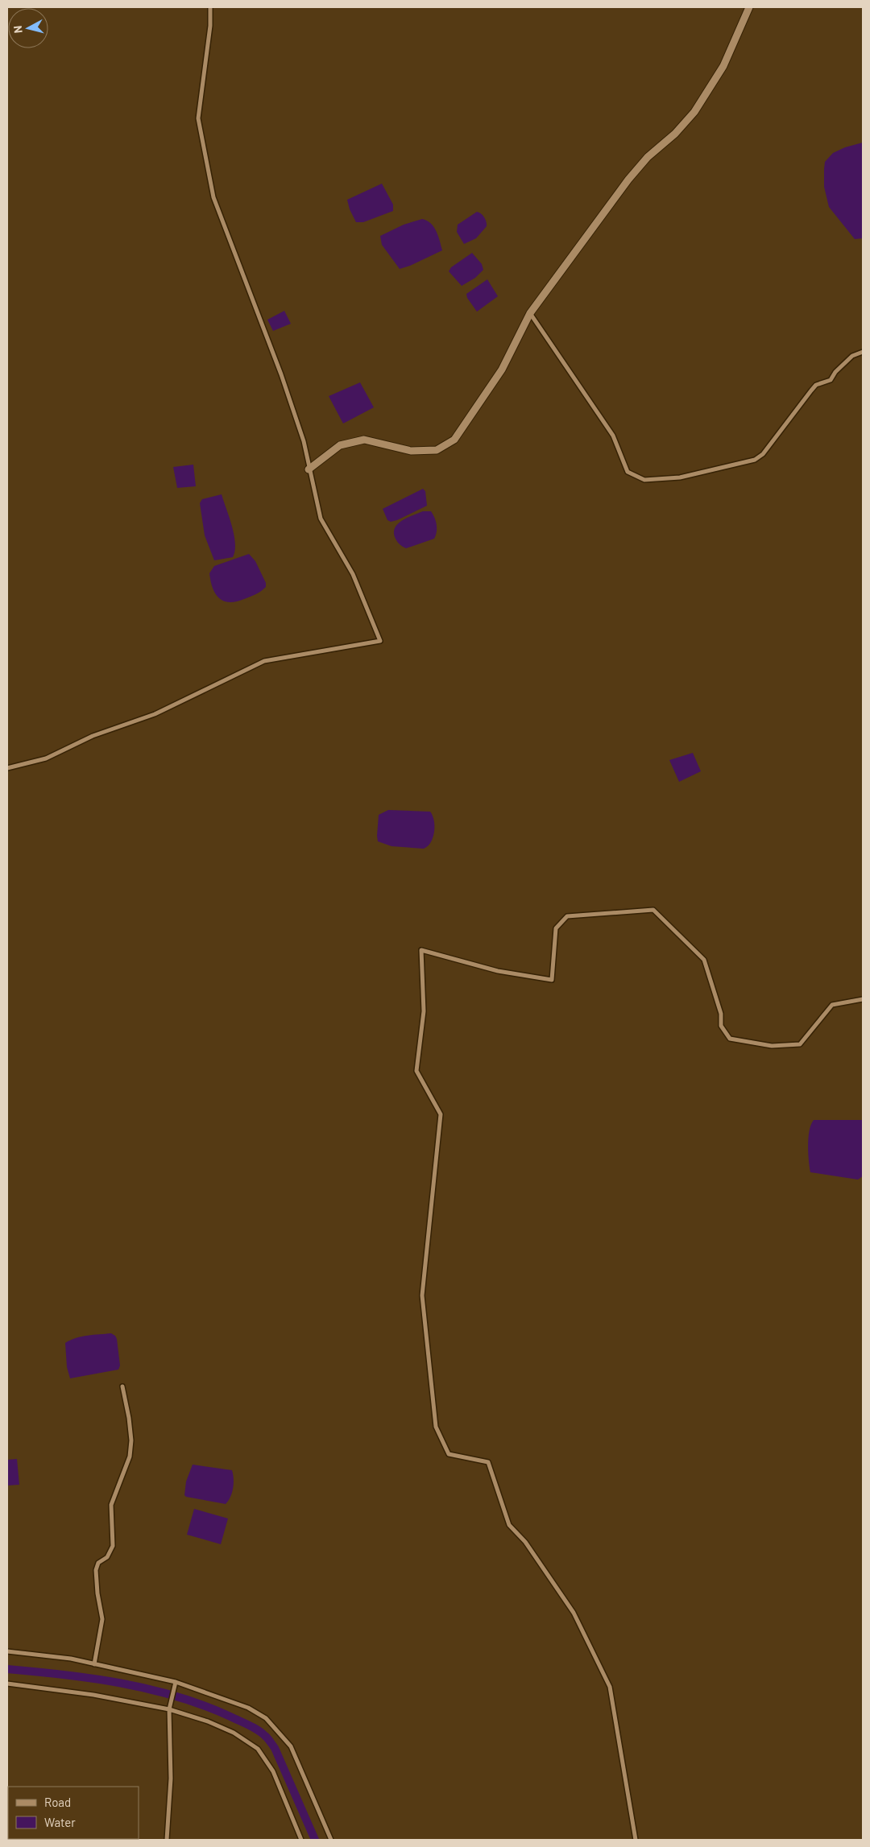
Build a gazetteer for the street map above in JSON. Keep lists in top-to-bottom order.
{
  "legend": ["Road", "Water"],
  "north": "left"
}
